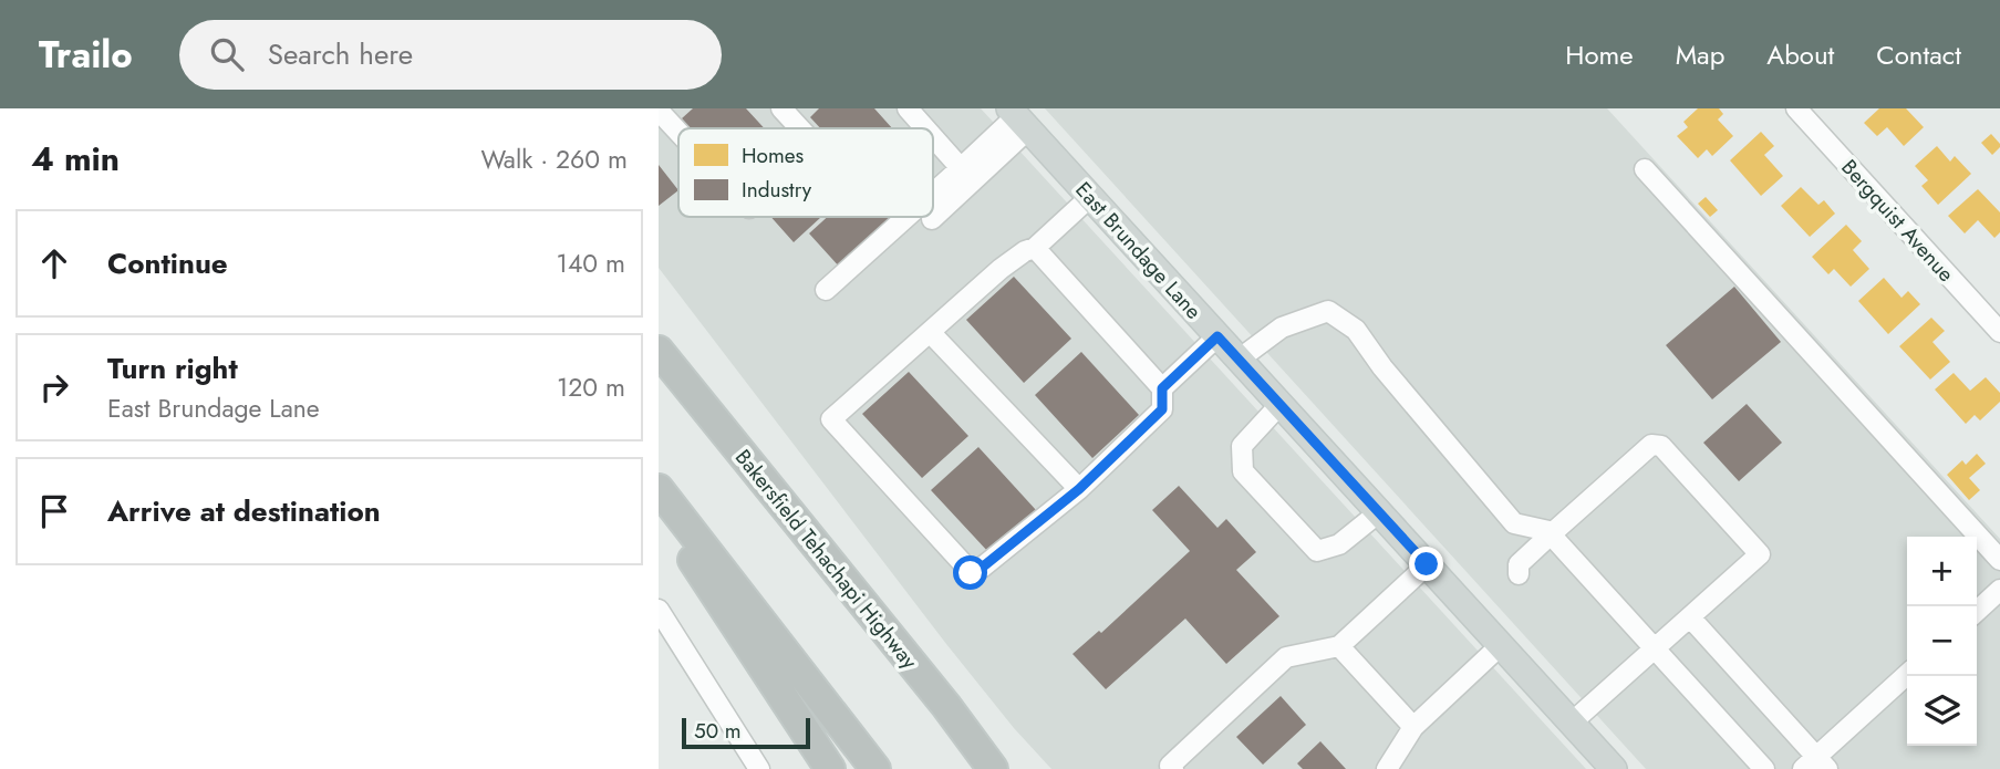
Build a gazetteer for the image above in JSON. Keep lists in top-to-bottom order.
{
  "streets": {
    "highway": ["Bakersfield Tehachapi Highway"],
    "main road": ["East Brundage Lane"],
    "street": ["Bergquist Avenue"]
  },
  "legend": ["Homes", "Industry"],
  "scale_bar": "50 m",
  "page": {
    "header": "Trailo",
    "search": "Search here",
    "nav": [
      "Home",
      "Map",
      "About",
      "Contact"
    ],
    "heading": ["4 min", "Walk · 260 m"],
    "list": [
      ["Continue", "140 m"],
      ["Turn right", "East Brundage Lane", "120 m"],
      "Arrive at destination"
    ],
    "map_buttons": ["+", "−"],
    "scale": "50 m"
  }
}
